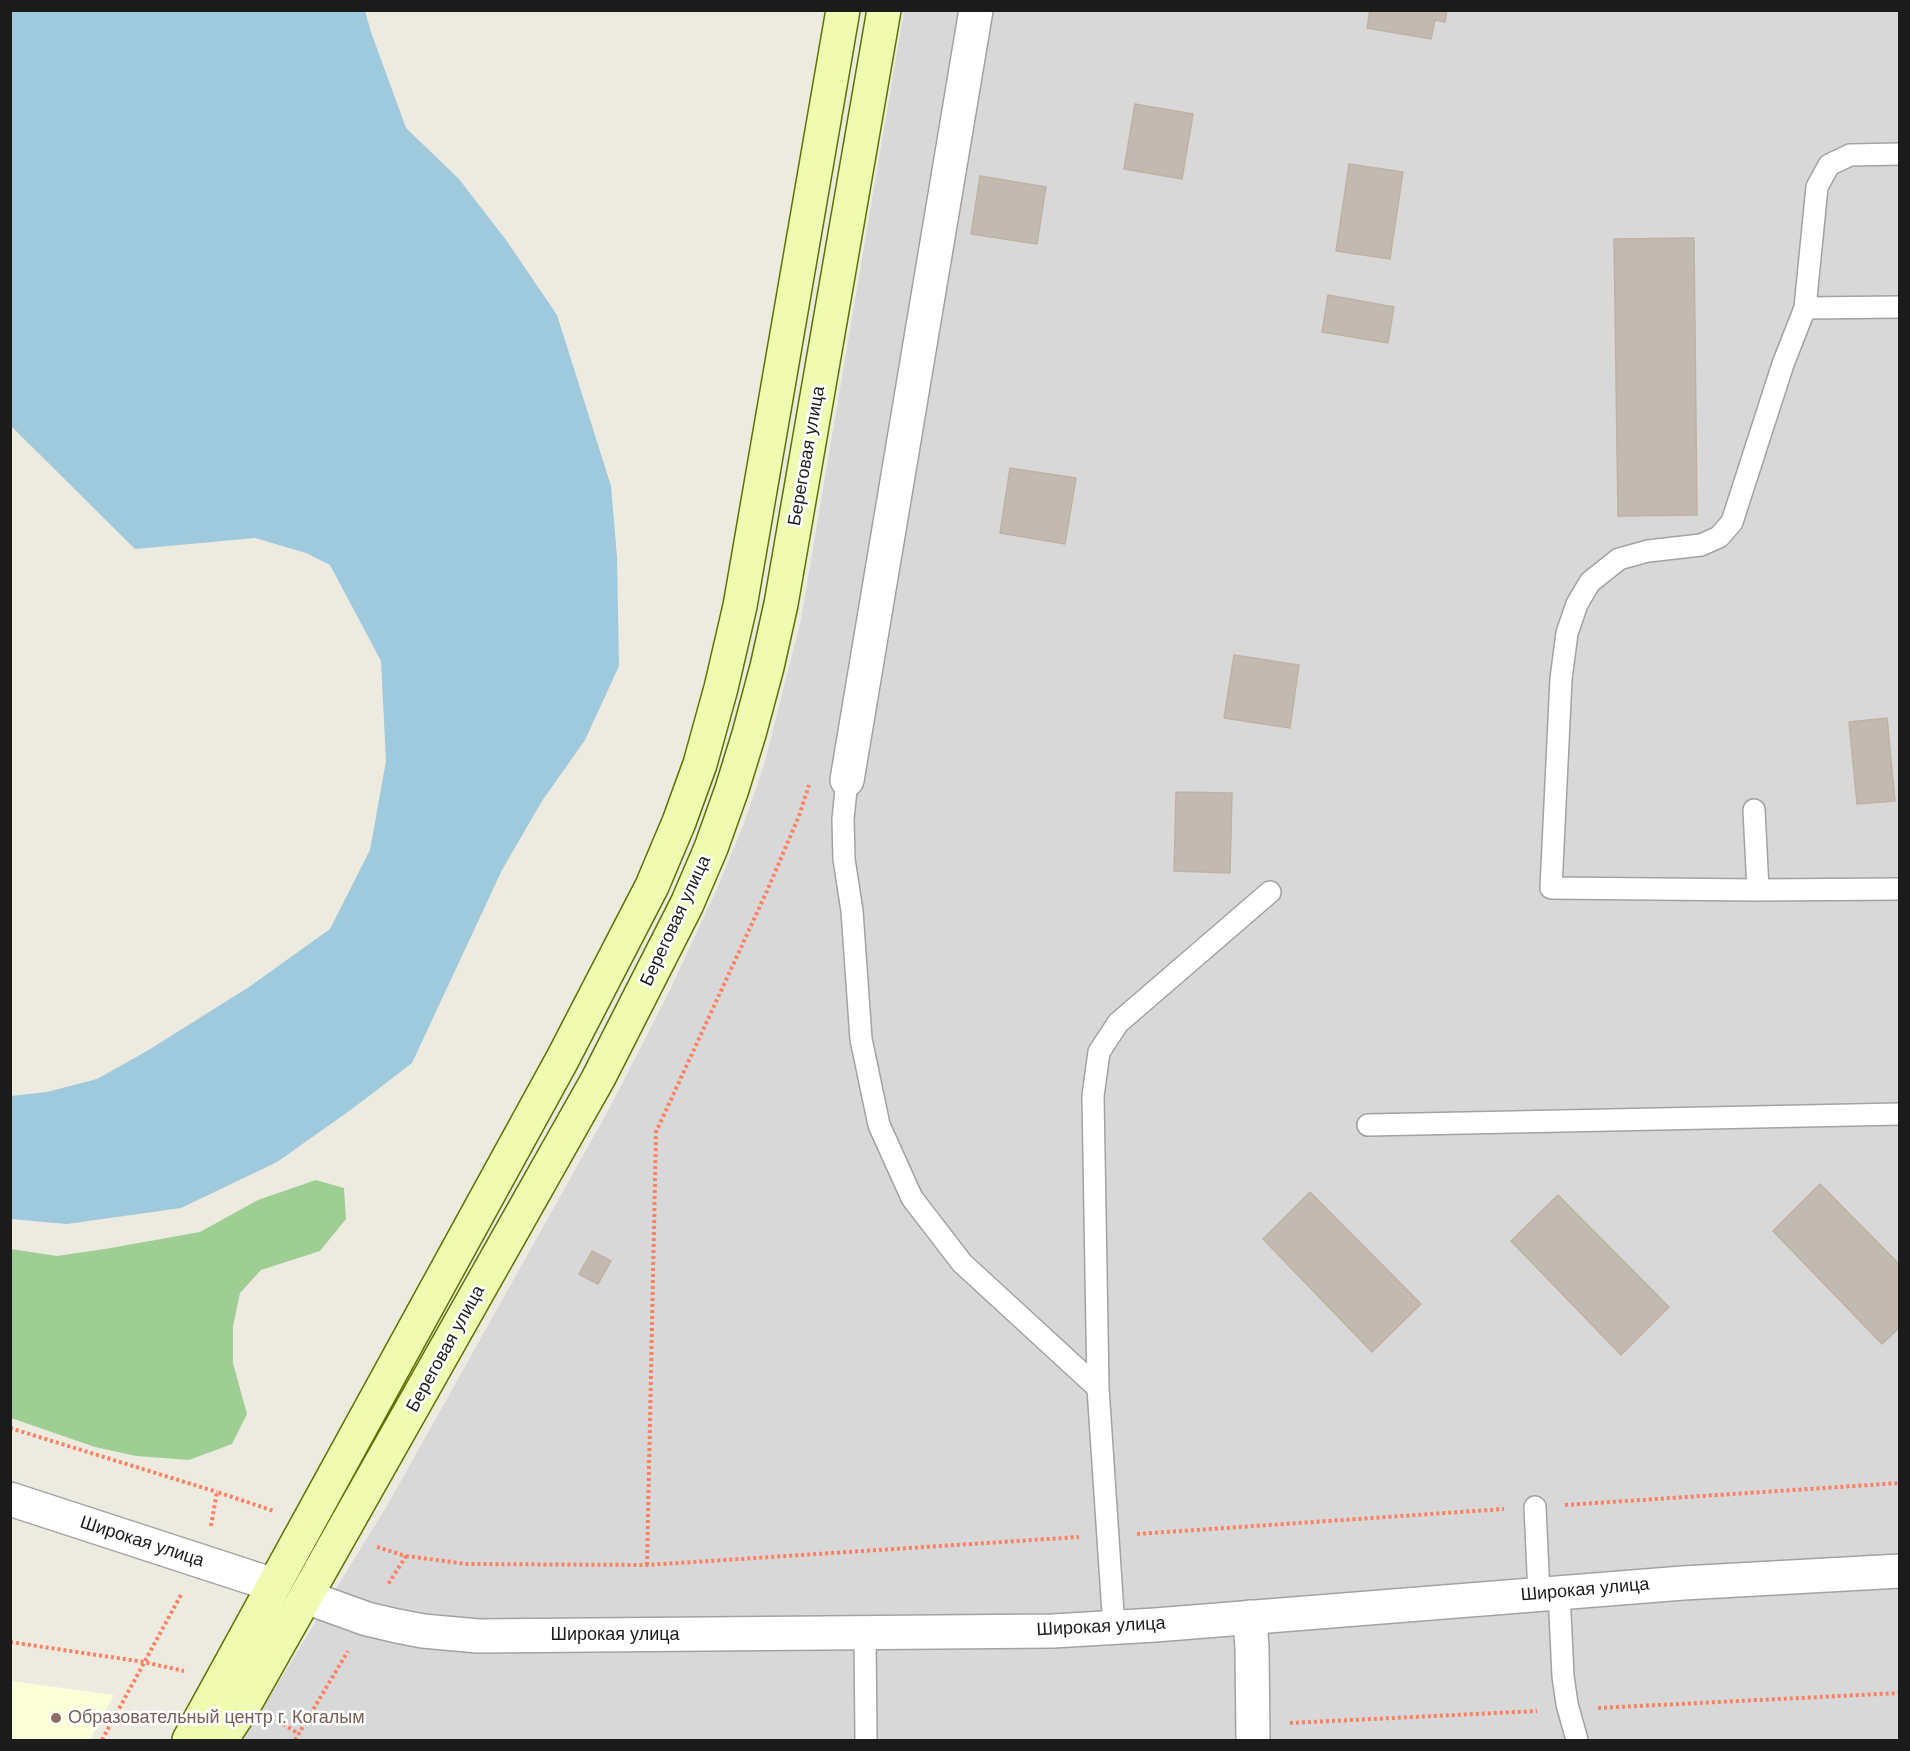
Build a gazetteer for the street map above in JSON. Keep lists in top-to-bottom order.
{
  "streets": {
    "main road": ["Береговая улица"],
    "street": ["Широкая улица"]
  },
  "crossings": [
    ["Береговая улица", "Широкая улица"]
  ],
  "places": ["Образовательный центр г. Когалым"]
}
